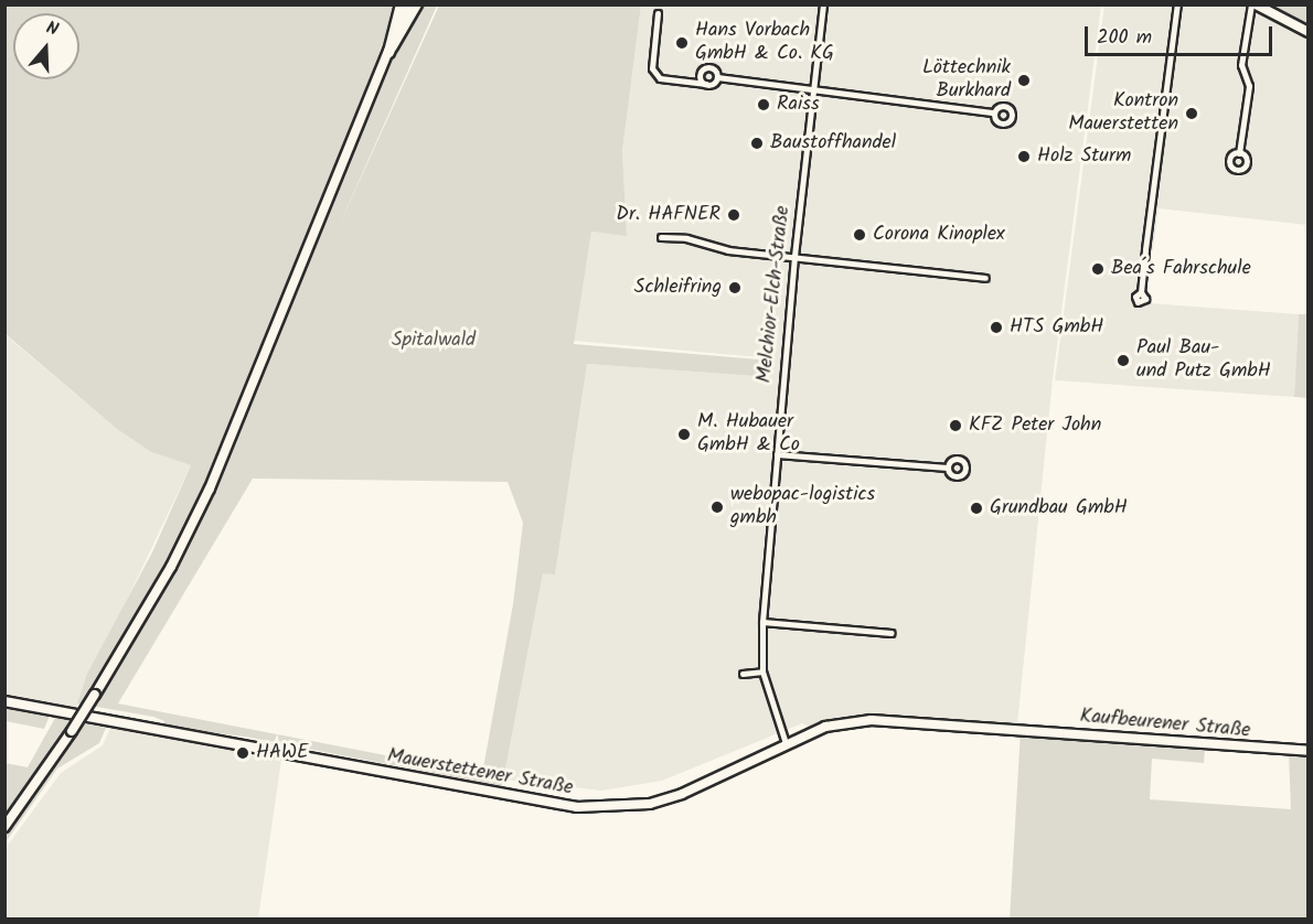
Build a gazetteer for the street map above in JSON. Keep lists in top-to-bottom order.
{
  "streets": {
    "main road": ["Kaufbeurener Straße", "Mauerstettener Straße"],
    "street": ["Melchior-Elch-Straße"]
  },
  "crossings": [
    ["Melchior-Elch-Straße", "Mauerstettener Straße"],
    ["Kaufbeurener Straße", "Mauerstettener Straße"]
  ],
  "parks": ["Spitalwald"],
  "places": [
    "Hans Vorbach GmbH & Co. KG",
    "Löttechnik Burkhard",
    "Raiss",
    "Kontron Mauerstetten",
    "Baustoffhandel",
    "Holz Sturm",
    "Dr. HAFNER",
    "Corona Kinoplex",
    "Bea´s Fahrschule",
    "Schleifring",
    "HTS GmbH",
    "Paul Bau- und Putz GmbH",
    "KFZ Peter John",
    "M. Hubauer GmbH & Co",
    "webopac-logistics gmbh",
    "Grundbau GmbH",
    "HAWE"
  ],
  "scale_bar": "200 m",
  "north": "top"
}
